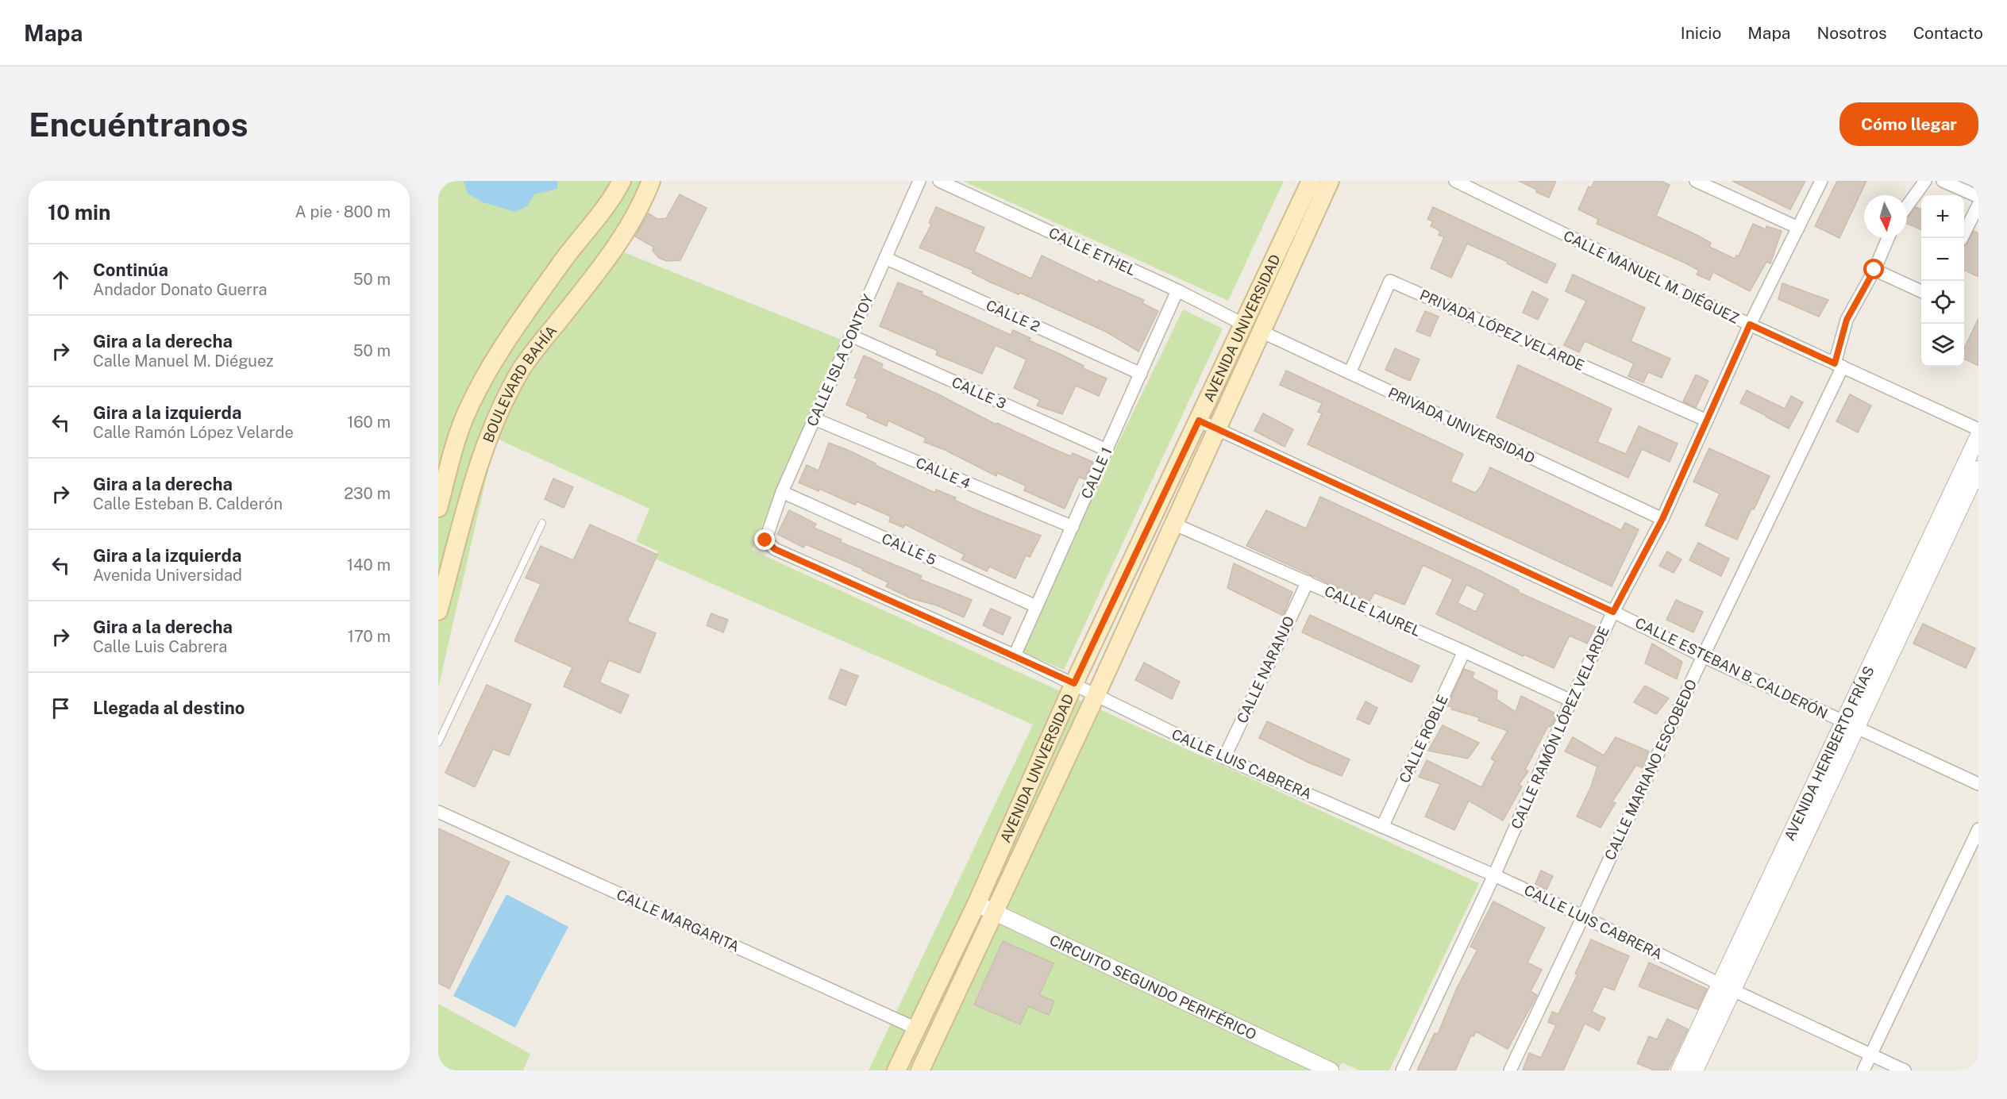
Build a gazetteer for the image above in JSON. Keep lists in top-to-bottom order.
{
  "streets": {
    "main road": ["AVENIDA UNIVERSIDAD", "BOULEVARD BAHÍA"],
    "street": [
      "CALLE ETHEL",
      "CALLE MANUEL M. DIÉGUEZ",
      "CALLE 2",
      "PRIVADA LÓPEZ VELARDE",
      "CALLE ISLA CONTOY",
      "CALLE 3",
      "PRIVADA UNIVERSIDAD",
      "CALLE 4",
      "CALLE 1",
      "CALLE 5",
      "CALLE LAUREL",
      "CALLE ESTEBAN B. CALDERÓN",
      "CALLE NARANJO",
      "CALLE RAMÓN LÓPEZ VELARDE",
      "CALLE ROBLE",
      "AVENIDA HERIBERTO FRÍAS",
      "CALLE LUIS CABRERA",
      "CALLE MARIANO ESCOBEDO",
      "CALLE MARGARITA",
      "CIRCUITO SEGUNDO PERIFÉRICO"
    ]
  },
  "crossings": [
    ["CALLE ETHEL", "AVENIDA UNIVERSIDAD"],
    ["CALLE ETHEL", "CALLE 1"],
    ["CALLE MANUEL M. DIÉGUEZ", "CALLE RAMÓN LÓPEZ VELARDE"],
    ["CALLE MANUEL M. DIÉGUEZ", "CALLE MARIANO ESCOBEDO"],
    ["CALLE 2", "CALLE ISLA CONTOY"],
    ["CALLE 2", "CALLE 1"],
    ["AVENIDA UNIVERSIDAD", "PRIVADA UNIVERSIDAD"],
    ["AVENIDA UNIVERSIDAD", "CALLE LAUREL"],
    ["AVENIDA UNIVERSIDAD", "CALLE ESTEBAN B. CALDERÓN"],
    ["AVENIDA UNIVERSIDAD", "CALLE LUIS CABRERA"],
    ["AVENIDA UNIVERSIDAD", "CALLE MARGARITA"],
    ["AVENIDA UNIVERSIDAD", "CIRCUITO SEGUNDO PERIFÉRICO"],
    ["PRIVADA LÓPEZ VELARDE", "PRIVADA UNIVERSIDAD"],
    ["PRIVADA LÓPEZ VELARDE", "CALLE RAMÓN LÓPEZ VELARDE"],
    ["CALLE ISLA CONTOY", "CALLE 3"],
    ["CALLE ISLA CONTOY", "CALLE 4"],
    ["CALLE ISLA CONTOY", "CALLE 5"],
    ["CALLE ISLA CONTOY", "CALLE LUIS CABRERA"],
    ["CALLE 3", "CALLE 1"],
    ["PRIVADA UNIVERSIDAD", "CALLE RAMÓN LÓPEZ VELARDE"],
    ["CALLE 4", "CALLE 1"],
    ["CALLE 1", "CALLE 5"],
    ["CALLE 1", "CALLE LUIS CABRERA"],
    ["CALLE LAUREL", "CALLE NARANJO"],
    ["CALLE LAUREL", "CALLE RAMÓN LÓPEZ VELARDE"],
    ["CALLE LAUREL", "CALLE ROBLE"],
    ["CALLE ESTEBAN B. CALDERÓN", "CALLE RAMÓN LÓPEZ VELARDE"],
    ["CALLE ESTEBAN B. CALDERÓN", "AVENIDA HERIBERTO FRÍAS"],
    ["CALLE ESTEBAN B. CALDERÓN", "CALLE MARIANO ESCOBEDO"],
    ["CALLE NARANJO", "CALLE LUIS CABRERA"],
    ["CALLE RAMÓN LÓPEZ VELARDE", "CALLE LUIS CABRERA"],
    ["CALLE ROBLE", "CALLE LUIS CABRERA"],
    ["AVENIDA HERIBERTO FRÍAS", "CALLE LUIS CABRERA"],
    ["CALLE LUIS CABRERA", "CALLE MARIANO ESCOBEDO"]
  ],
  "north": "bottom",
  "page": {
    "header": "Mapa",
    "nav": [
      "Inicio",
      "Mapa",
      "Nosotros",
      "Contacto"
    ],
    "buttons": "Cómo llegar",
    "title": "Encuéntranos",
    "heading": ["10 min", "A pie · 800 m"],
    "map_buttons": ["+", "−"],
    "list": [
      ["Continúa", "Andador Donato Guerra", "50 m"],
      ["Gira a la derecha", "Calle Manuel M. Diéguez", "50 m"],
      ["Gira a la izquierda", "Calle Ramón López Velarde", "160 m"],
      ["Gira a la derecha", "Calle Esteban B. Calderón", "230 m"],
      ["Gira a la izquierda", "Avenida Universidad", "140 m"],
      ["Gira a la derecha", "Calle Luis Cabrera", "170 m"],
      "Llegada al destino"
    ]
  }
}
